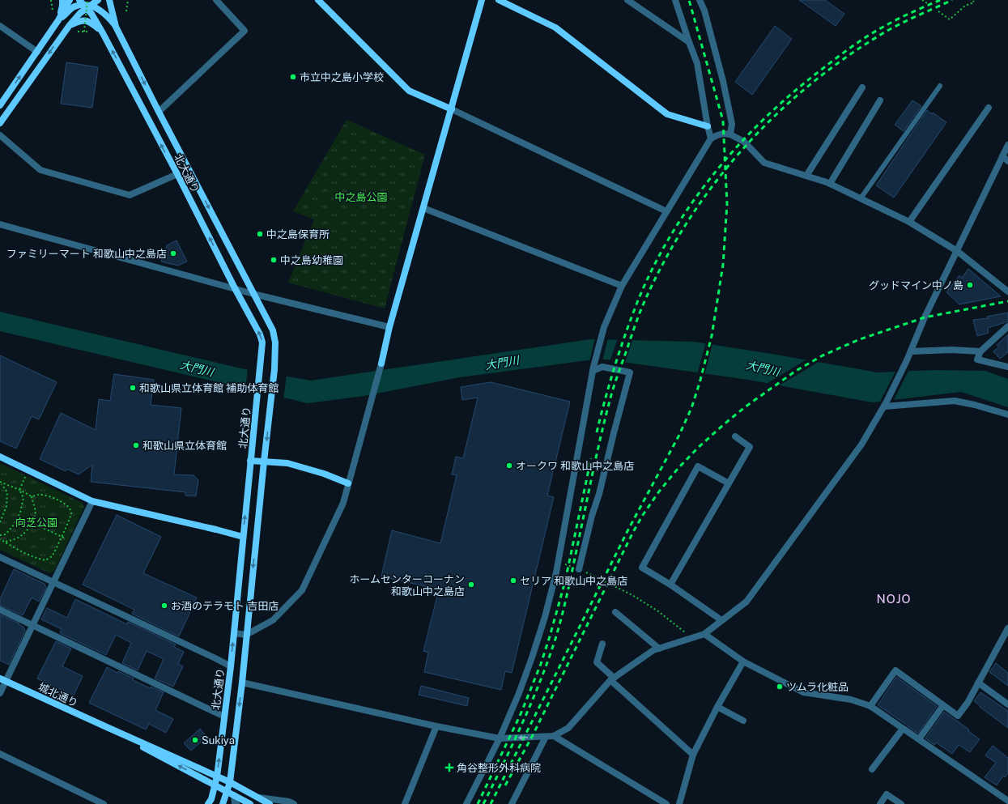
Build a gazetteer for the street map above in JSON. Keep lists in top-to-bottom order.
{
  "streets": {
    "street": ["北大通り", "城北通り"]
  },
  "districts": ["NOJO"],
  "water": ["大門川"],
  "parks": ["中之島公園", "向芝公園"],
  "places": {
    "other": [
      "市立中之島小学校",
      "中之島保育所",
      "ファミリーマート 和歌山中之島店",
      "中之島幼稚園",
      "グッドマイン中ノ島",
      "和歌山県立体育館 補助体育館",
      "和歌山県立体育館",
      "オークワ 和歌山中之島店",
      "セリア 和歌山中之島店",
      "ホームセンターコーナン 和歌山中之島店",
      "お酒のテラモト 吉田店",
      "ツムラ化粧品",
      "Sukiya"
    ],
    "health": ["角谷整形外科病院"]
  }
}
